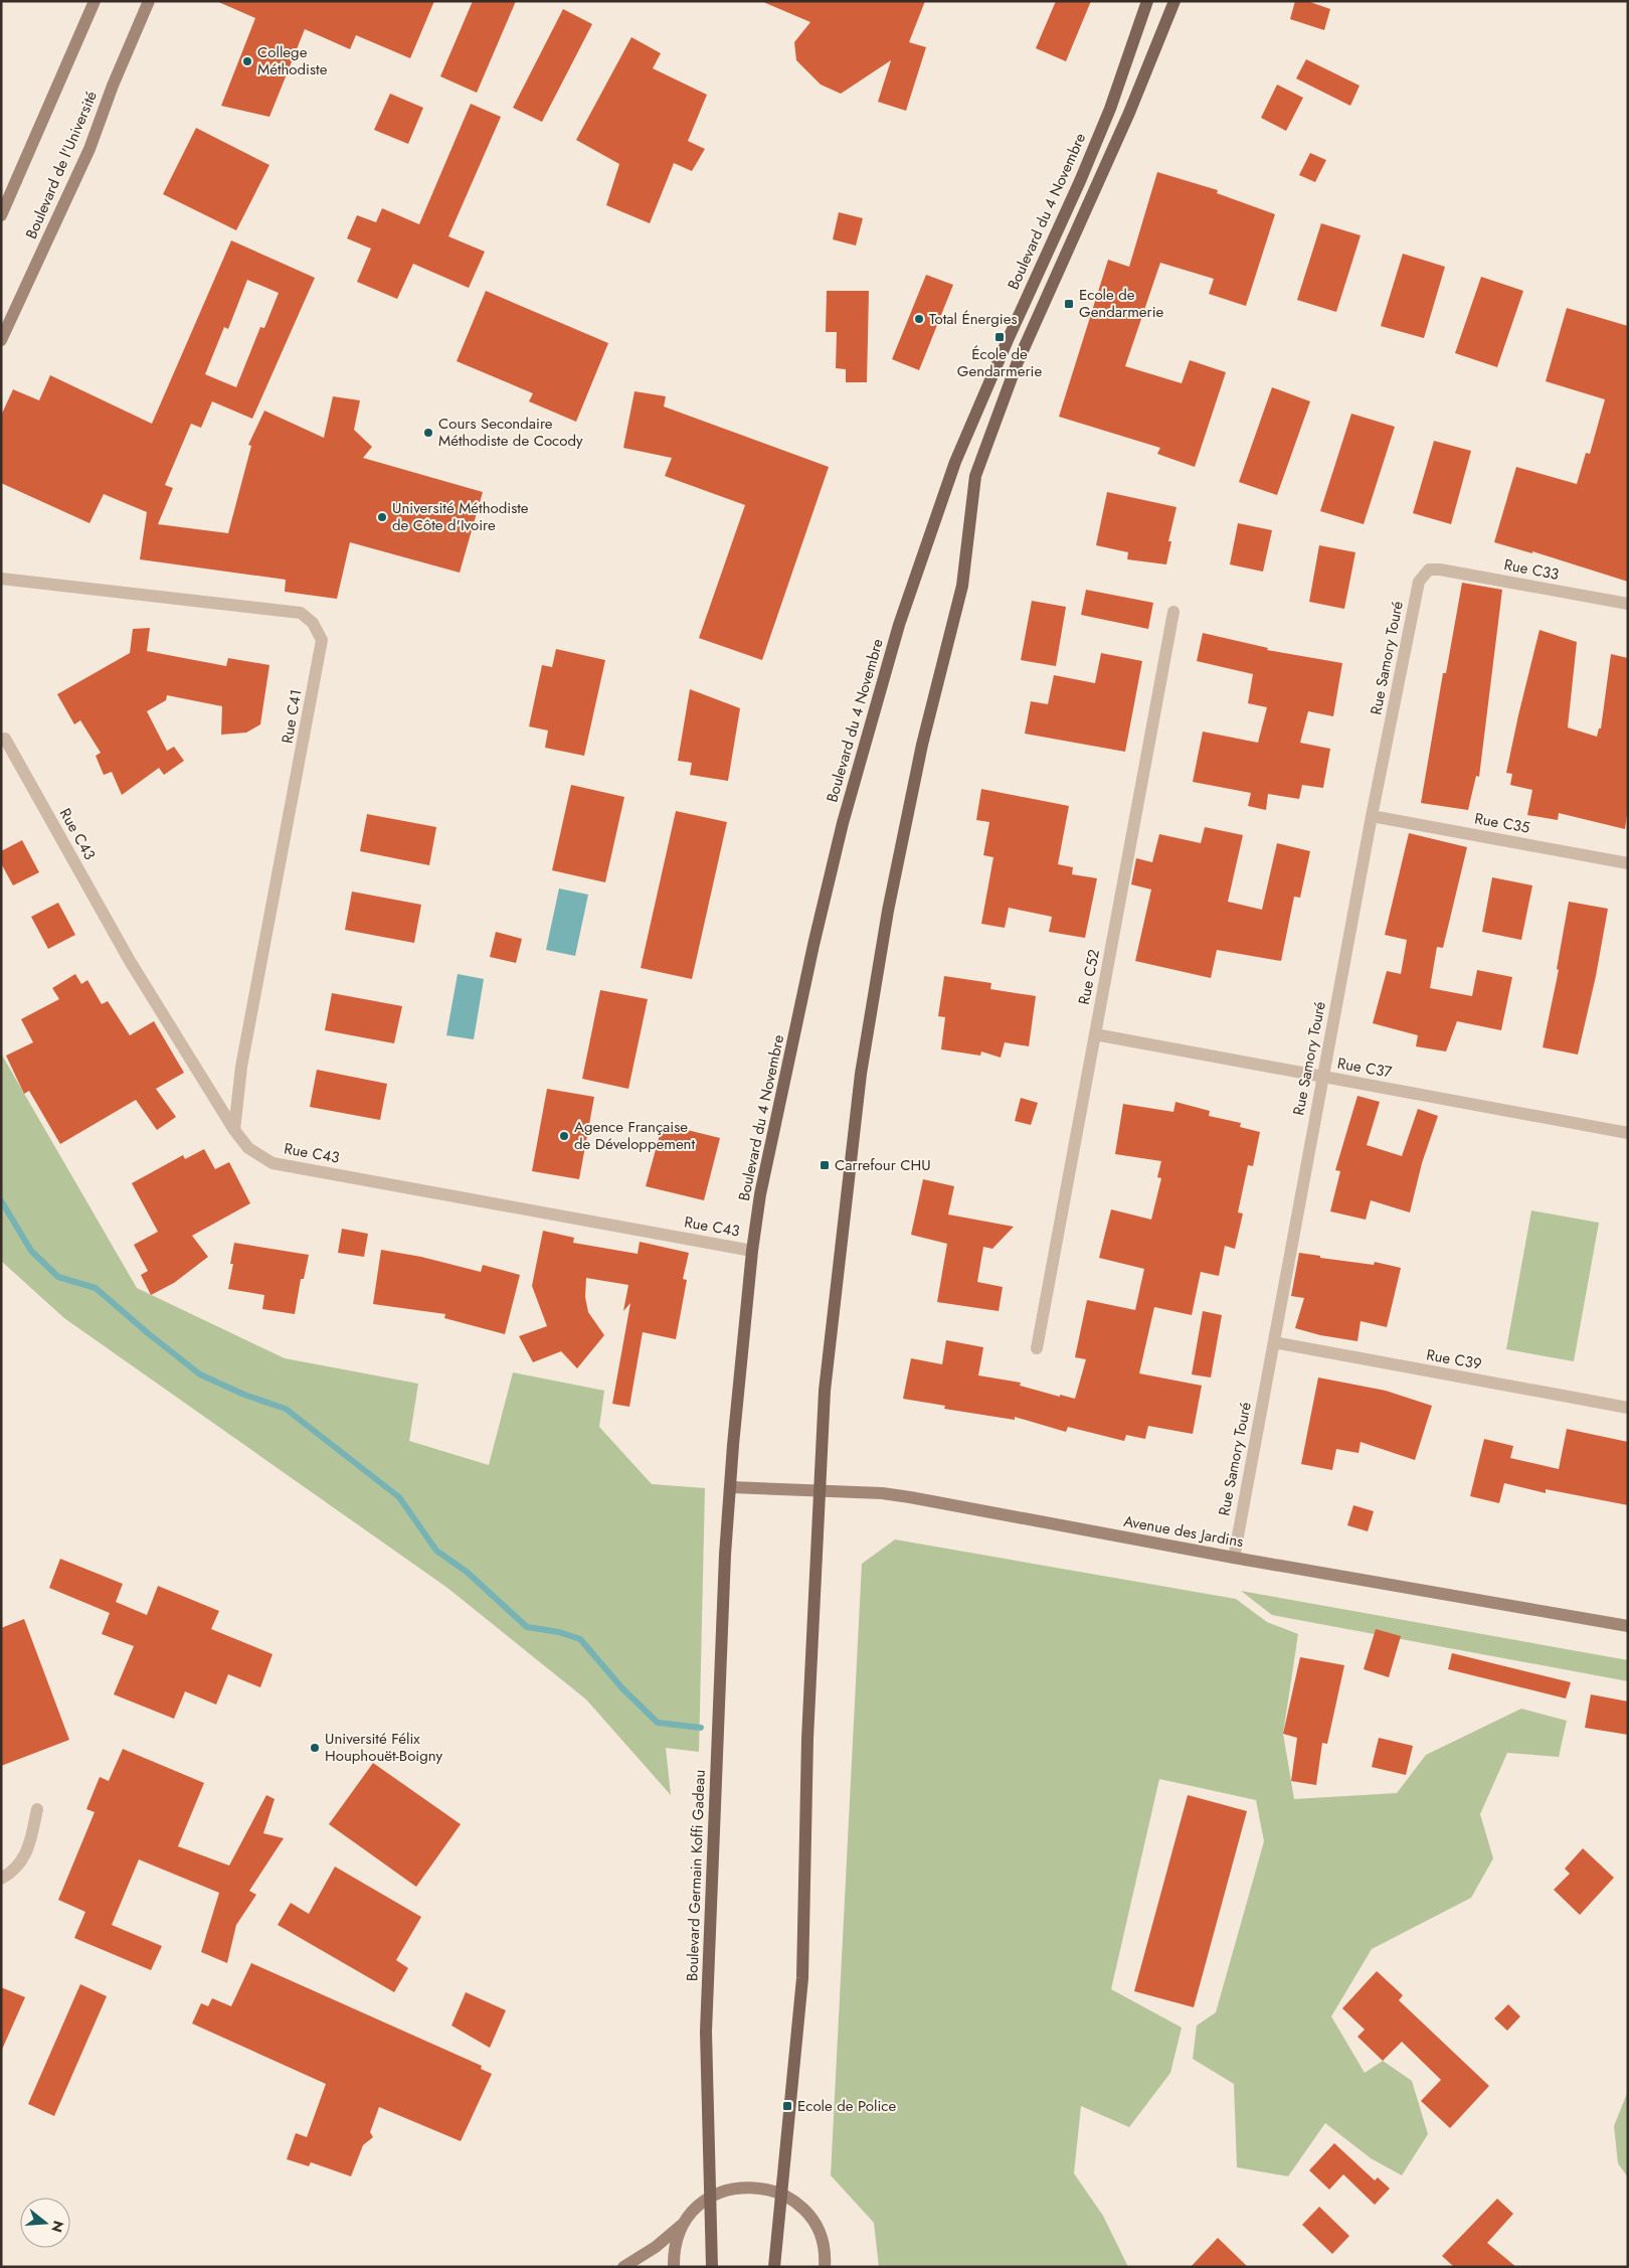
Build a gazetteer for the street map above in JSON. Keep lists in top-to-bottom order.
{
  "streets": {
    "main road": ["Boulevard du 4 Novembre", "Boulevard Germain Koffi Gadeau"],
    "street": [
      "Boulevard de l'Université",
      "Rue C33",
      "Rue Samory Touré",
      "Rue C41",
      "Rue C35",
      "Rue C43",
      "Rue C52",
      "Rue C37",
      "Rue C39",
      "Avenue des Jardins"
    ]
  },
  "crossings": [
    ["Boulevard du 4 Novembre", "Rue C43"],
    ["Boulevard du 4 Novembre", "Avenue des Jardins"],
    ["Boulevard du 4 Novembre", "Boulevard Germain Koffi Gadeau"],
    ["Rue C33", "Rue Samory Touré"],
    ["Rue Samory Touré", "Rue C35"],
    ["Rue Samory Touré", "Rue C37"],
    ["Rue Samory Touré", "Rue C39"],
    ["Rue Samory Touré", "Avenue des Jardins"],
    ["Rue C41", "Rue C43"],
    ["Rue C52", "Rue C37"],
    ["Avenue des Jardins", "Boulevard Germain Koffi Gadeau"]
  ],
  "places": {
    "other": [
      "College Méthodiste",
      "Total Énergies",
      "Cours Secondaire Méthodiste de Cocody",
      "Université Méthodiste de Côte d'Ivoire",
      "Agence Française de Développement",
      "Université Félix Houphouët-Boigny"
    ],
    "transit": [
      "Ecole de Gendarmerie",
      "École de Gendarmerie",
      "Carrefour CHU",
      "Ecole de Police"
    ]
  },
  "north": "right"
}
